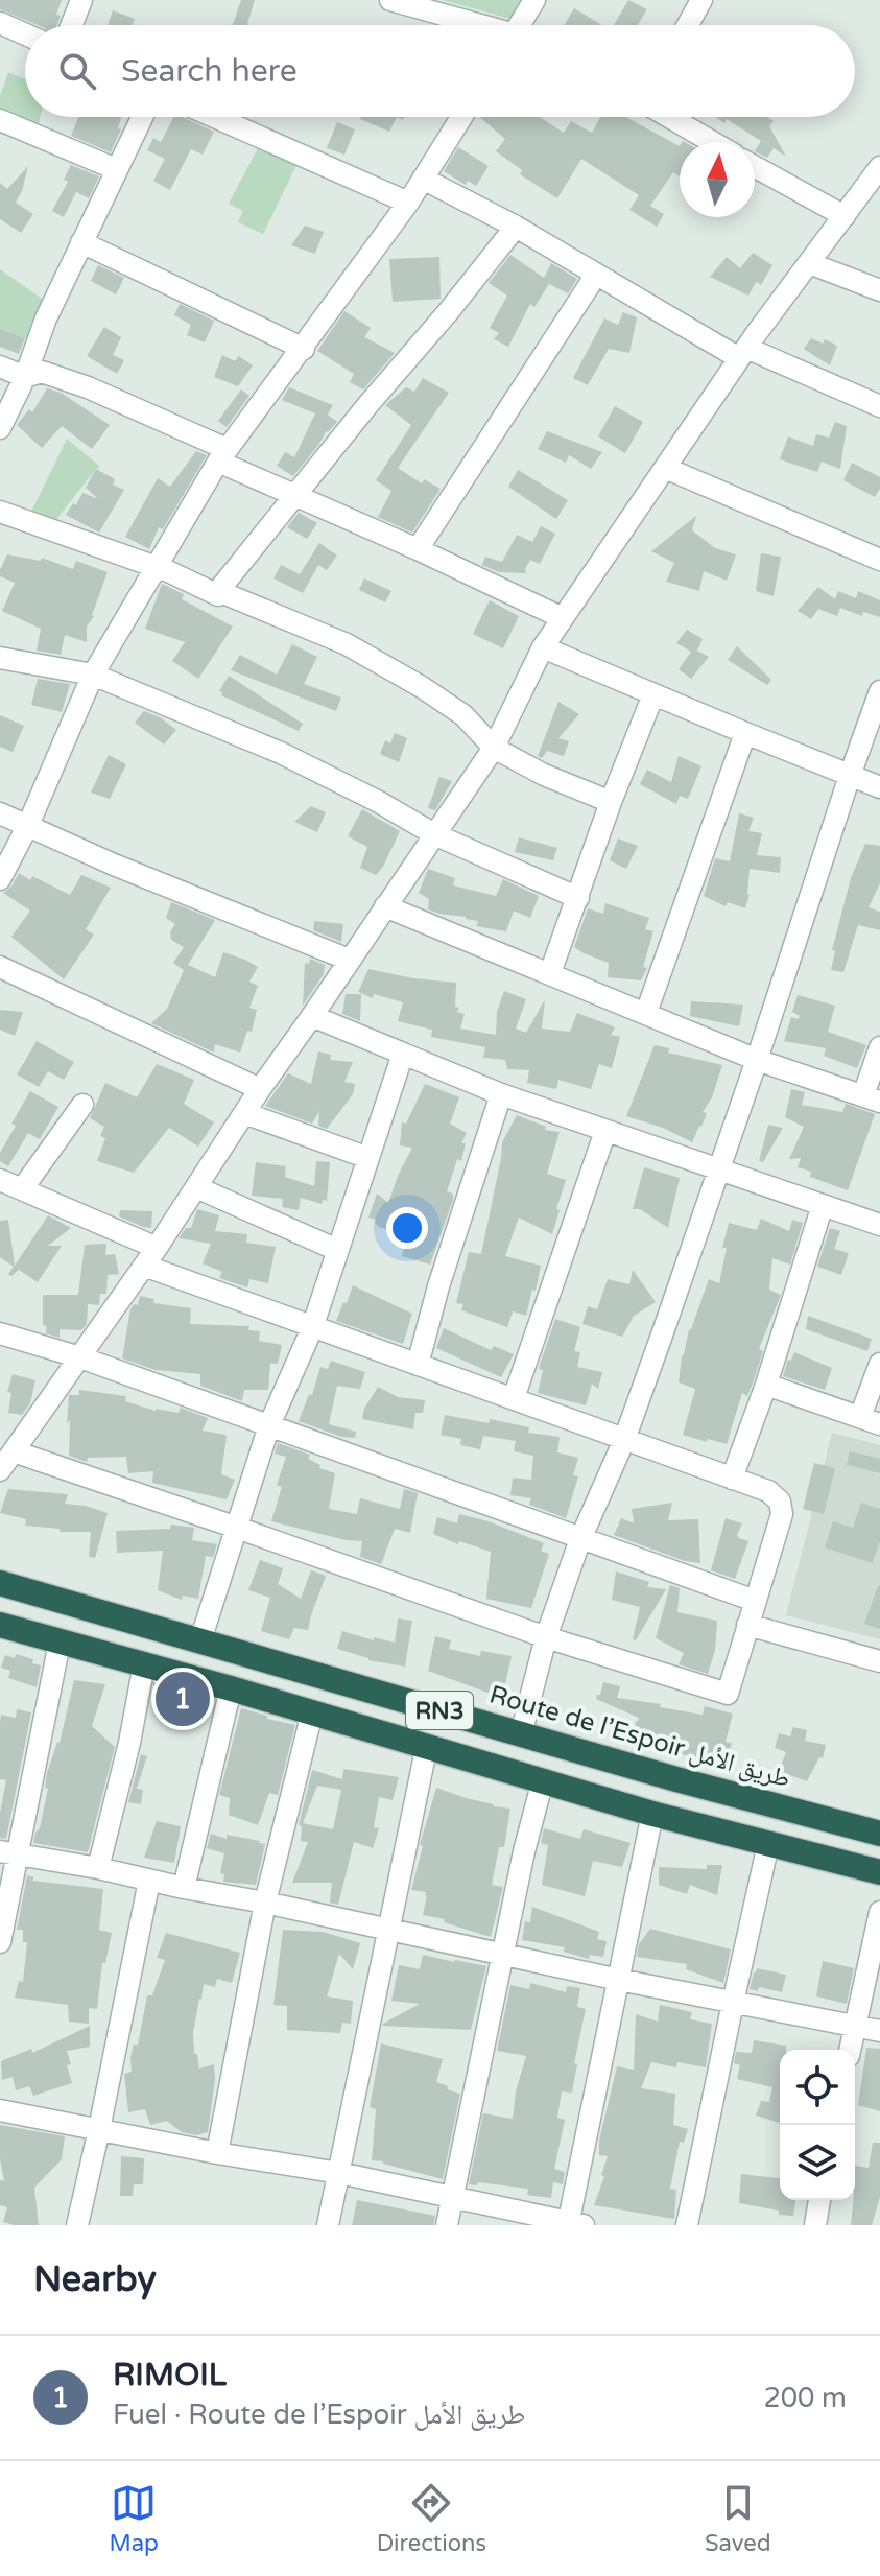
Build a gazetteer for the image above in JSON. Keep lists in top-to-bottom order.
{
  "streets": {
    "highway": ["RN3", "Route de l’Espoir طريق الأمل"]
  },
  "north": "top",
  "page": {
    "search": "Search here",
    "pins": "1",
    "heading": "Nearby",
    "list": [
      {
        "mark": "1",
        "name": "RIMOIL",
        "note": "Fuel · Route de l’Espoir طريق الأمل",
        "value": "200 m"
      }
    ],
    "nav": ["Map", "Directions", "Saved"]
  }
}
